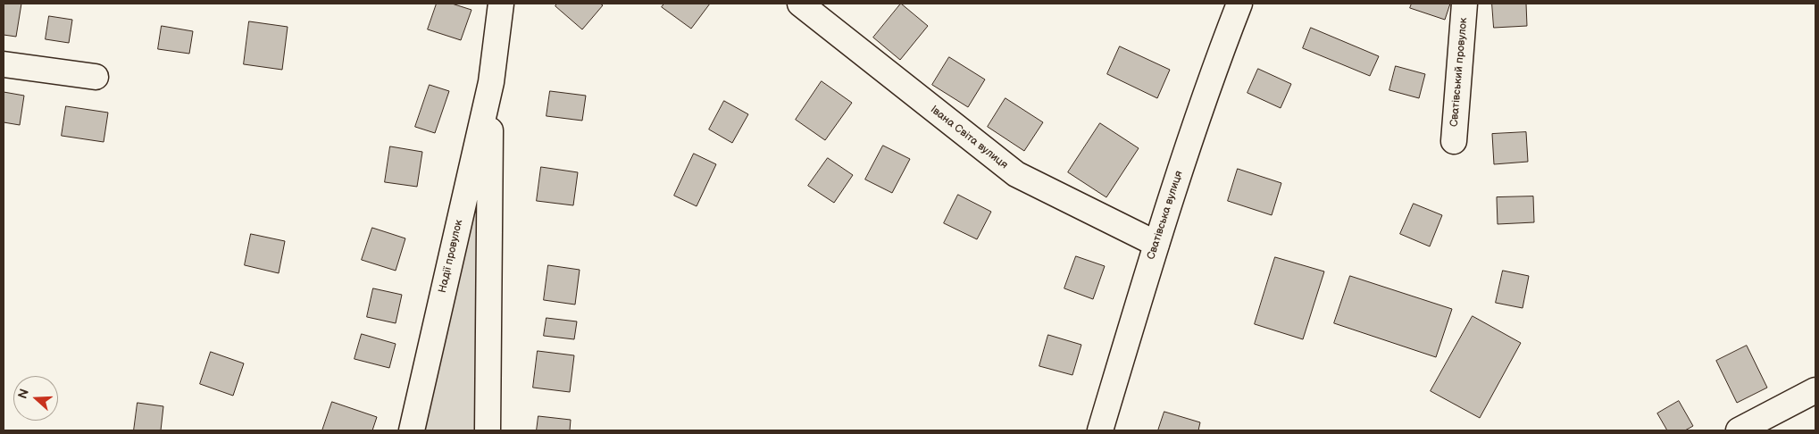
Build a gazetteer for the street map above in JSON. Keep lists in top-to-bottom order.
{
  "streets": {
    "street": [
      "Сватівський провулок",
      "Івана Світа вулиця",
      "Сватівська вулиця",
      "Надії провулок"
    ]
  },
  "crossings": [
    ["Івана Світа вулиця", "Сватівська вулиця"]
  ],
  "north": "left"
}
